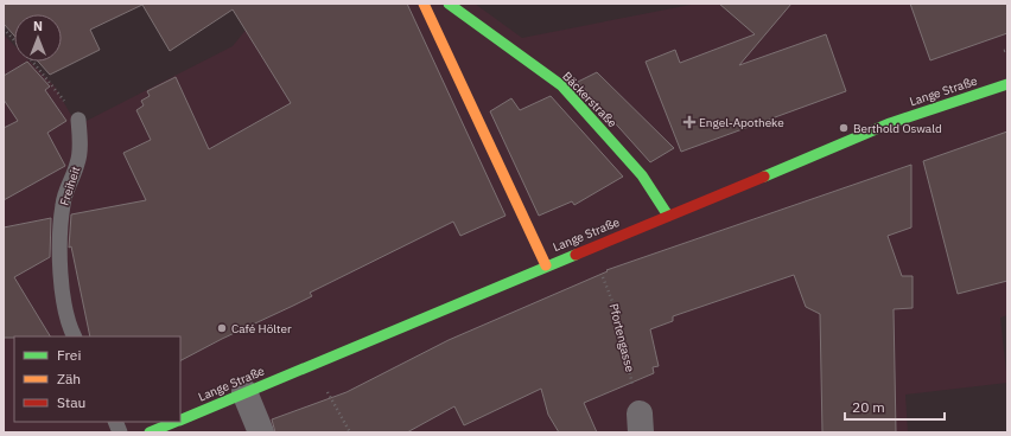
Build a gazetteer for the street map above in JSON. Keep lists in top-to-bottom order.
{
  "streets": {
    "main road": ["Lange Straße", "Bäckerstraße"],
    "lane": ["Freiheit"],
    "path": ["Pfortengasse"]
  },
  "crossings": [
    ["Lange Straße", "Bäckerstraße"],
    ["Lange Straße", "Pfortengasse"]
  ],
  "places": {
    "health": ["Engel-Apotheke"],
    "other": ["Berthold Oswald", "Café Hölter"]
  },
  "legend": ["Frei", "Zäh", "Stau"],
  "scale_bar": "20 m",
  "north": "top"
}
